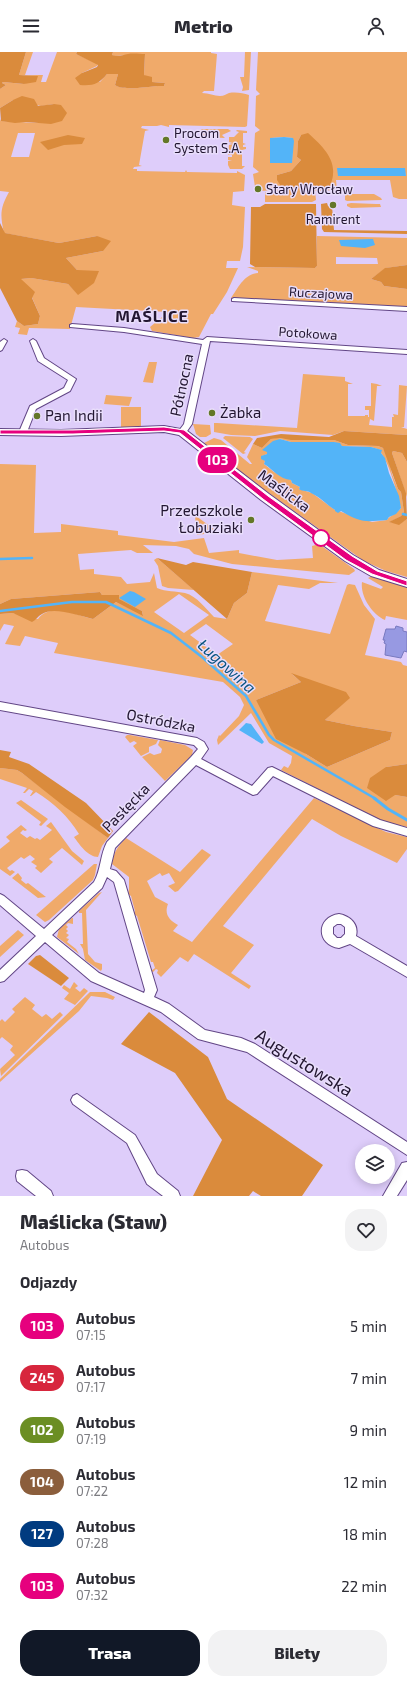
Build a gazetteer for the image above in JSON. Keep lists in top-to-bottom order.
{
  "streets": {
    "street": [
      "Ruczajowa",
      "Potokowa",
      "Północna",
      "Maślicka",
      "Ostródzka",
      "Pasłęcka",
      "Augustowska"
    ]
  },
  "crossings": [
    ["Potokowa", "Północna"],
    ["Północna", "Maślicka"],
    ["Ostródzka", "Pasłęcka"],
    ["Pasłęcka", "Augustowska"]
  ],
  "districts": ["MAŚLICE"],
  "water": ["Ługowina"],
  "places": [
    "Procom System S.A.",
    "Stary Wrocław",
    "Ramirent",
    "Żabka",
    "Pan Indii",
    "Przedszkole Łobuziaki"
  ],
  "lines": ["bus line 103"],
  "page": {
    "header": "Metrio",
    "on_map": "103",
    "heading": [
      ["Maślicka (Staw)", "Autobus"],
      "Odjazdy"
    ],
    "list": [
      {
        "mark": "103",
        "name": "Autobus",
        "note": "07:15",
        "value": "5 min"
      },
      {
        "mark": "245",
        "name": "Autobus",
        "note": "07:17",
        "value": "7 min"
      },
      {
        "mark": "102",
        "name": "Autobus",
        "note": "07:19",
        "value": "9 min"
      },
      {
        "mark": "104",
        "name": "Autobus",
        "note": "07:22",
        "value": "12 min"
      },
      {
        "mark": "127",
        "name": "Autobus",
        "note": "07:28",
        "value": "18 min"
      },
      {
        "mark": "103",
        "name": "Autobus",
        "note": "07:32",
        "value": "22 min"
      }
    ],
    "buttons": ["Trasa", "Bilety"]
  }
}
